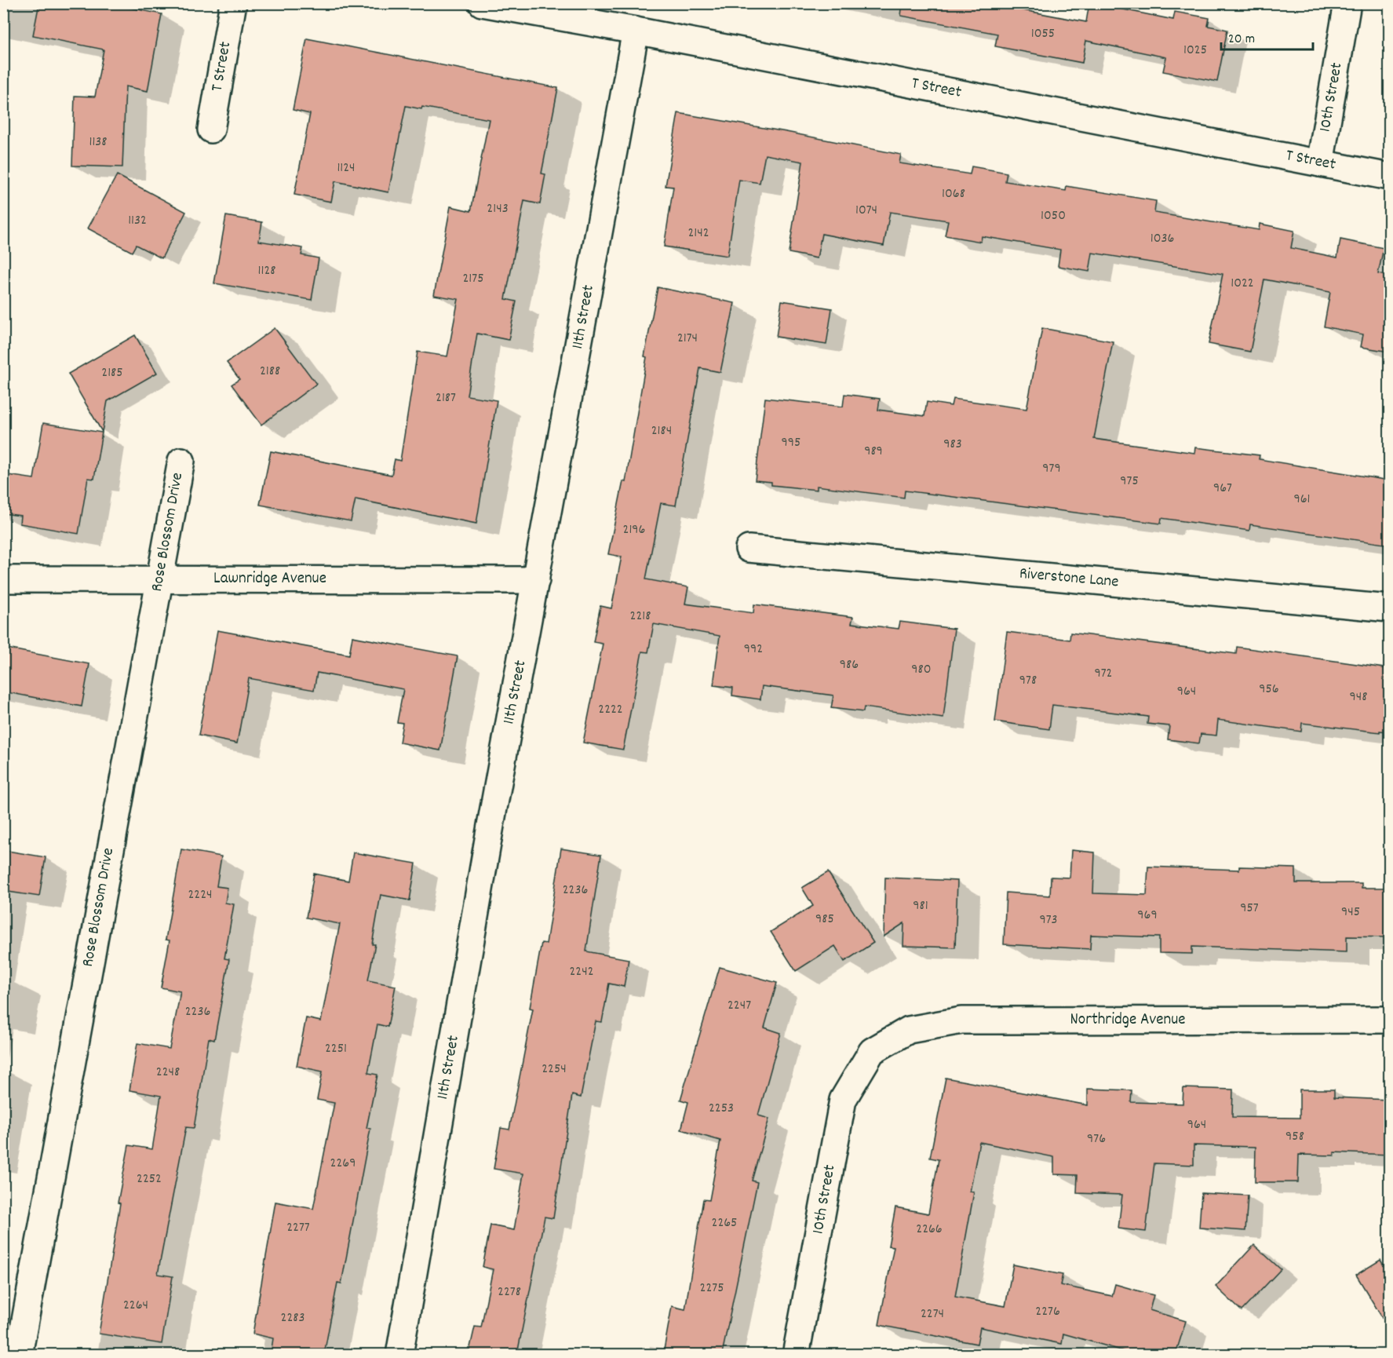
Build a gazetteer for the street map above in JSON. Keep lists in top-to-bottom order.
{
  "streets": {
    "street": [
      "T Street",
      "10th Street",
      "11th Street",
      "Rose Blossom Drive",
      "Riverstone Lane",
      "Lawnridge Avenue",
      "Northridge Avenue"
    ]
  },
  "crossings": [
    ["T Street", "10th Street"],
    ["T Street", "11th Street"],
    ["10th Street", "Northridge Avenue"],
    ["11th Street", "Lawnridge Avenue"],
    ["Rose Blossom Drive", "Lawnridge Avenue"]
  ],
  "house_numbers": [
    "1055",
    "1025",
    "1138",
    "1124",
    "1068",
    "2143",
    "1074",
    "1050",
    "1132",
    "2142",
    "1036",
    "1128",
    "2175",
    "1022",
    "2174",
    "2188",
    "2185",
    "2187",
    "2184",
    "995",
    "983",
    "989",
    "979",
    "975",
    "967",
    "961",
    "2196",
    "2218",
    "992",
    "986",
    "980",
    "972",
    "978",
    "956",
    "964",
    "948",
    "2222",
    "2236",
    "2224",
    "981",
    "957",
    "945",
    "969",
    "985",
    "973",
    "2242",
    "2247",
    "2236",
    "2251",
    "2254",
    "2248",
    "2253",
    "964",
    "958",
    "976",
    "2269",
    "2252",
    "2265",
    "2277",
    "2266",
    "2275",
    "2278",
    "2264",
    "2276",
    "2274",
    "2283"
  ],
  "scale_bar": "20 m"
}
